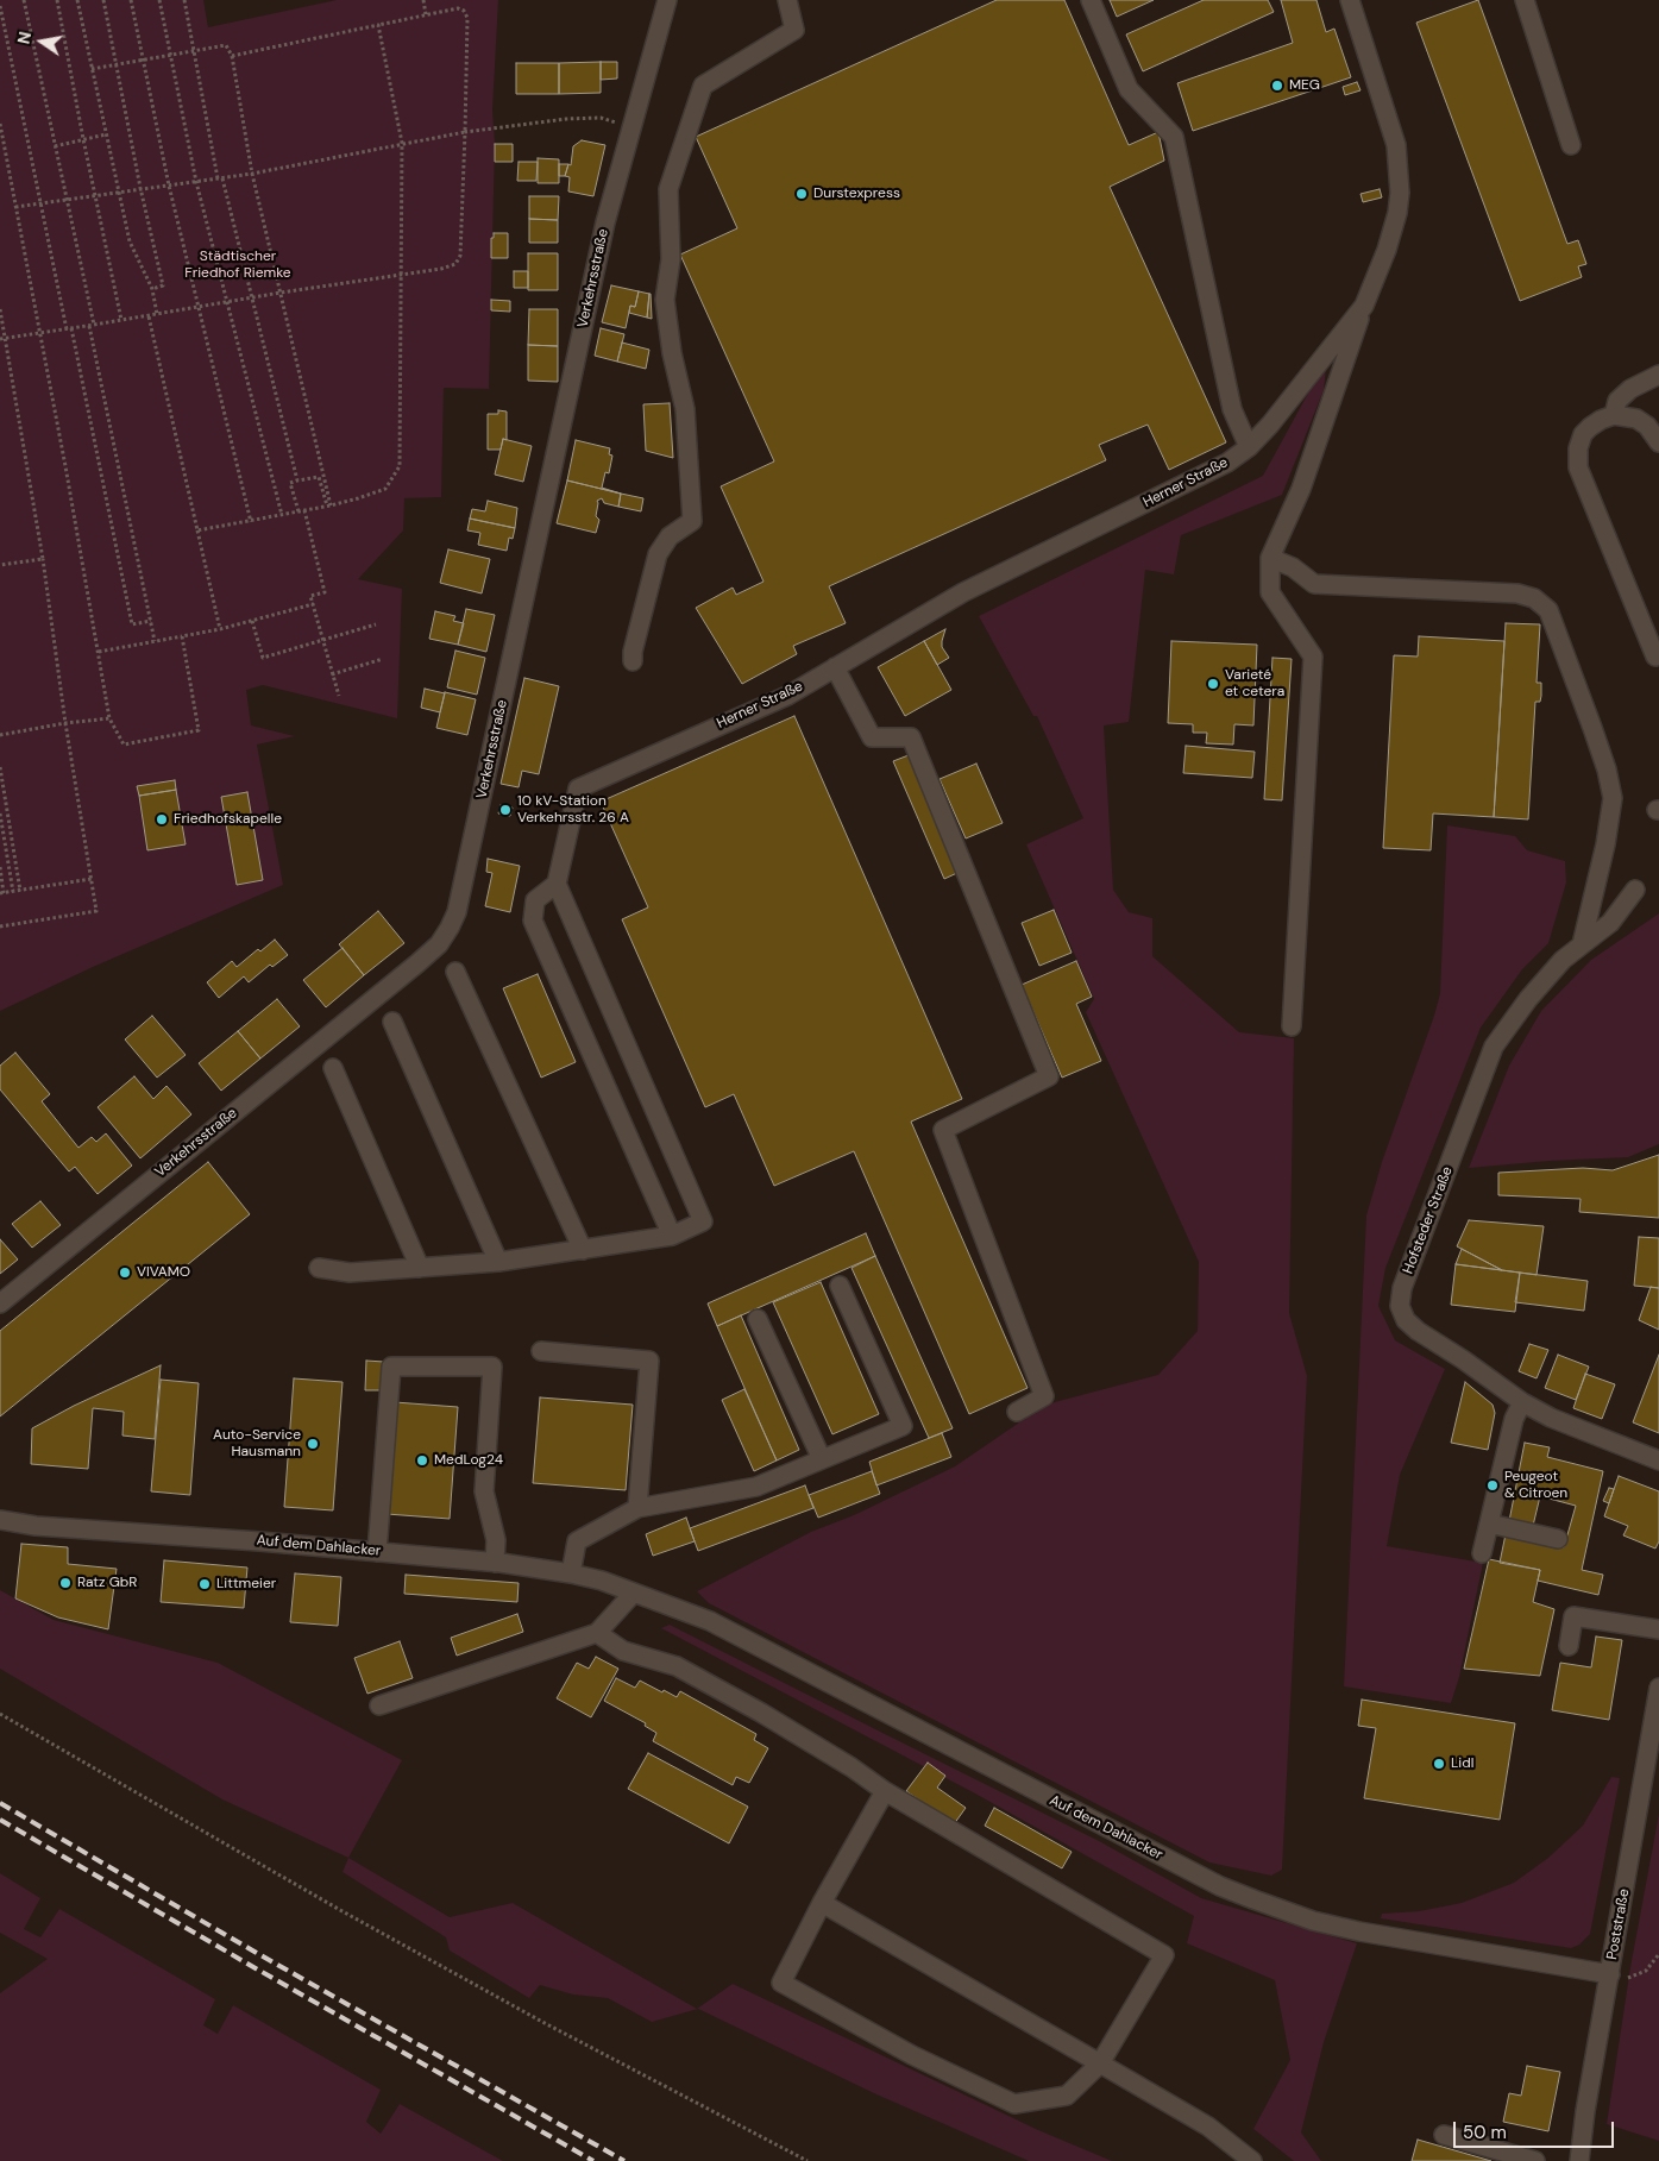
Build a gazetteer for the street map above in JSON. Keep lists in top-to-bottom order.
{
  "streets": {
    "street": [
      "Verkehrsstraße",
      "Herner Straße",
      "Hofsteder Straße",
      "Auf dem Dahlacker",
      "Poststraße"
    ]
  },
  "crossings": [
    ["Auf dem Dahlacker", "Poststraße"]
  ],
  "parks": ["Städtischer Friedhof Riemke"],
  "places": [
    "MEG",
    "Durstexpress",
    "Varieté et cetera",
    "10 kV-Station Verkehrsstr. 26 A",
    "Friedhofskapelle",
    "VIVAMO",
    "Auto-Service Hausmann",
    "MedLog24",
    "Peugeot & Citroen",
    "Ratz GbR",
    "Littmeier",
    "Lidl"
  ],
  "scale_bar": "50 m",
  "north": "left"
}
